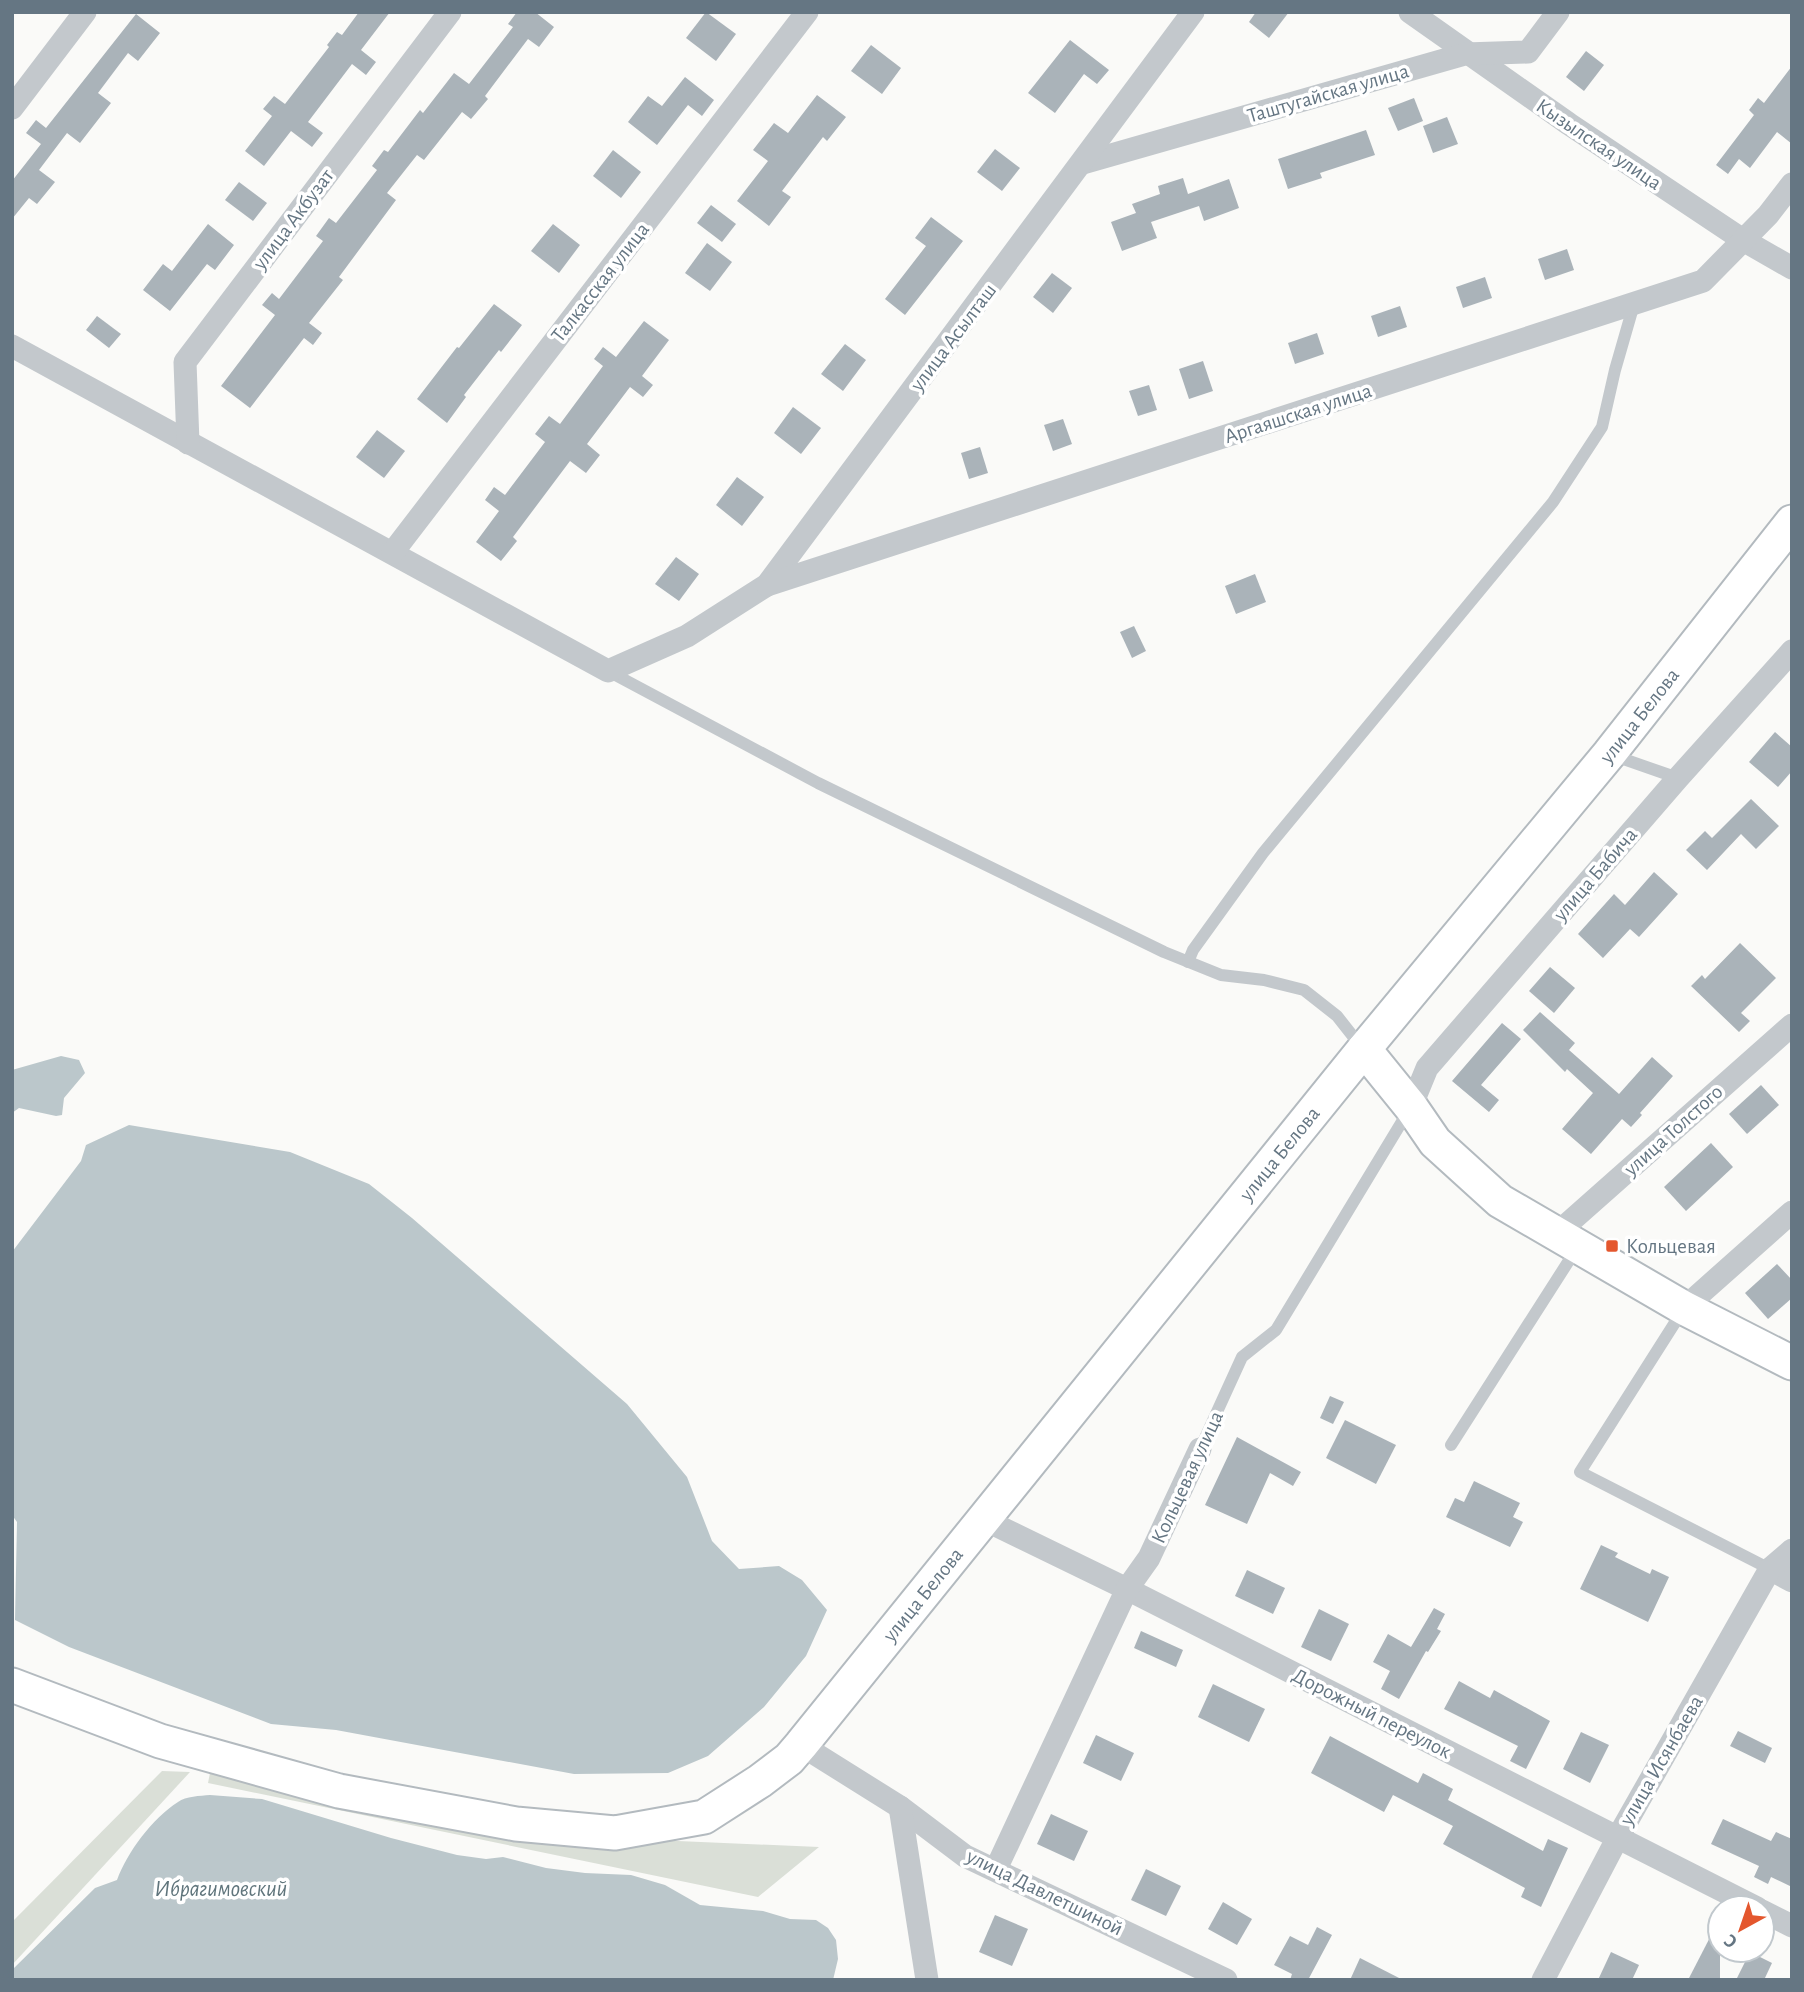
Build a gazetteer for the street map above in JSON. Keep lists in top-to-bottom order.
{
  "streets": {
    "main road": ["улица Белова"],
    "street": [
      "Таштугайская улица",
      "Кызылская улица",
      "улица Акбузат",
      "Талкасская улица",
      "улица Асылташ",
      "Аргаяшская улица",
      "улица Бабича",
      "улица Толстого",
      "Кольцевая улица",
      "Дорожный переулок",
      "улица Исянбаева",
      "улица Давлетшиной"
    ]
  },
  "crossings": [
    ["Таштугайская улица", "Кызылская улица"],
    ["Таштугайская улица", "улица Асылташ"],
    ["Кызылская улица", "Аргаяшская улица"],
    ["улица Асылташ", "Аргаяшская улица"],
    ["улица Белова", "Дорожный переулок"],
    ["улица Белова", "улица Давлетшиной"],
    ["улица Бабича", "Кольцевая улица"],
    ["Кольцевая улица", "Дорожный переулок"],
    ["Кольцевая улица", "улица Давлетшиной"],
    ["Дорожный переулок", "улица Исянбаева"]
  ],
  "water": ["Ибрагимовский"],
  "places": {
    "transit": ["Кольцевая"]
  },
  "north": "bottom left"
}
